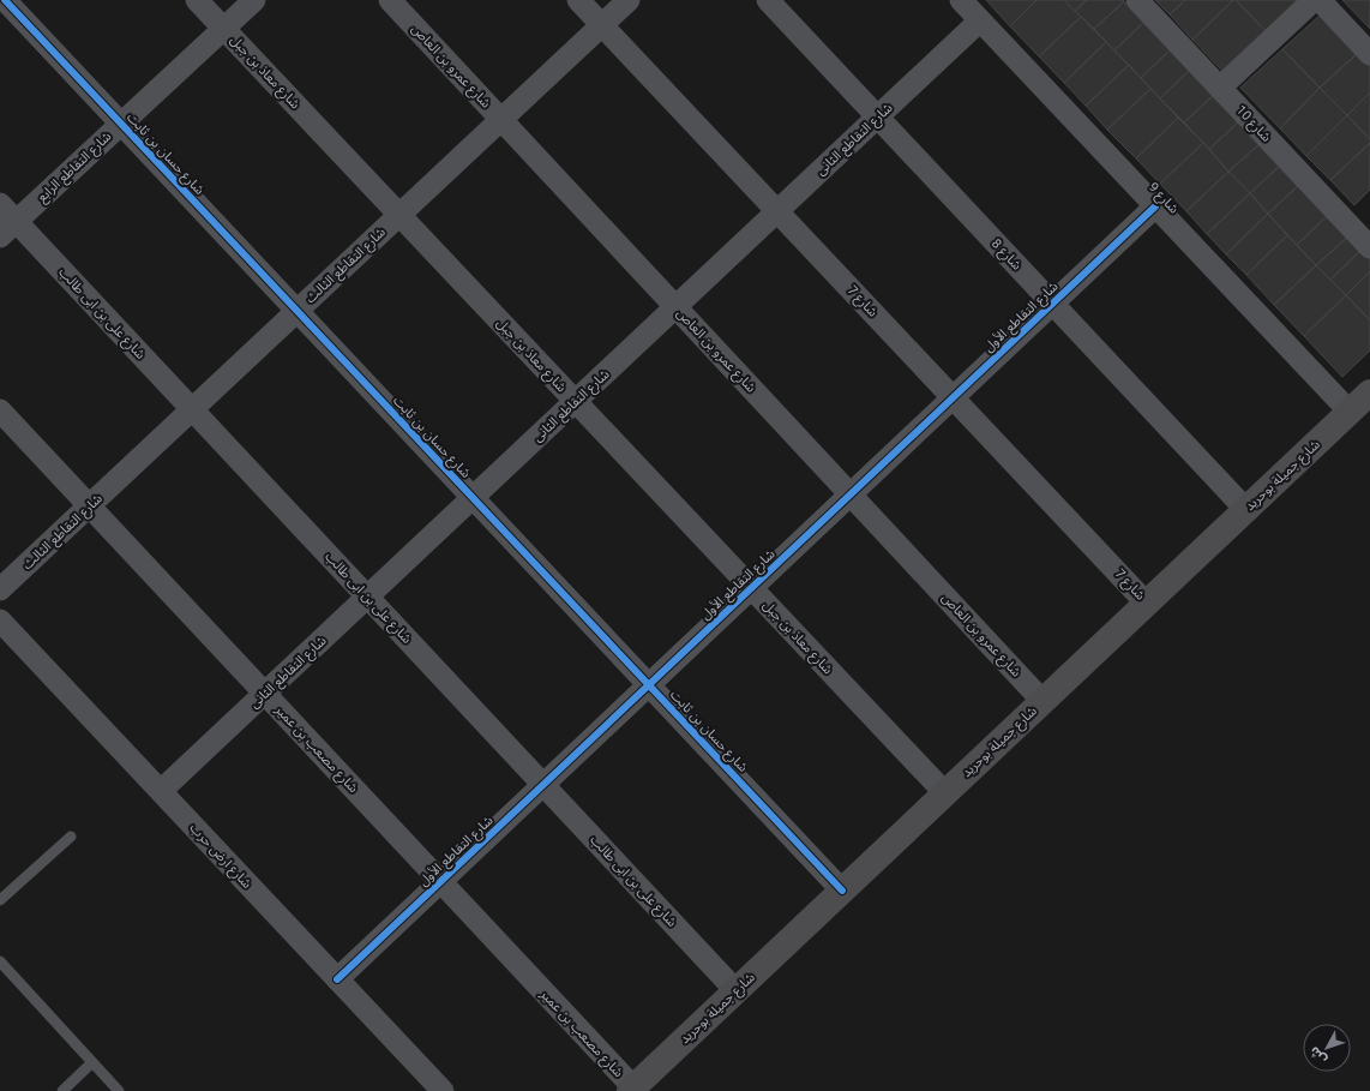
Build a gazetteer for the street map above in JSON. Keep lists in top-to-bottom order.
{
  "streets": {
    "main road": ["شارع جميلة بوحريد"],
    "street": [
      "شارع عمرو بن العاص",
      "شارع معاذ بن جبل",
      "شارع 10",
      "شارع التقاطع الثانى",
      "شارع حسان بن ثابت",
      "شارع التقاطع الرابع",
      "شارع 9",
      "شارع 8",
      "شارع التقاطع الثالث",
      "شارع 7",
      "شارع على بن ابى طالب",
      "شارع التقاطع الأول",
      "شارع مصعب بن عمير",
      "شارع ارض حرب"
    ]
  },
  "crossings": [
    ["شارع عمرو بن العاص", "شارع التقاطع الثانى"],
    ["شارع عمرو بن العاص", "شارع التقاطع الثالث"],
    ["شارع عمرو بن العاص", "شارع التقاطع الأول"],
    ["شارع عمرو بن العاص", "شارع جميلة بوحريد"],
    ["شارع معاذ بن جبل", "شارع التقاطع الثانى"],
    ["شارع معاذ بن جبل", "شارع التقاطع الرابع"],
    ["شارع معاذ بن جبل", "شارع التقاطع الثالث"],
    ["شارع معاذ بن جبل", "شارع التقاطع الأول"],
    ["شارع معاذ بن جبل", "شارع جميلة بوحريد"],
    ["شارع التقاطع الثانى", "شارع حسان بن ثابت"],
    ["شارع التقاطع الثانى", "شارع 9"],
    ["شارع التقاطع الثانى", "شارع 8"],
    ["شارع التقاطع الثانى", "شارع 7"],
    ["شارع التقاطع الثانى", "شارع على بن ابى طالب"],
    ["شارع التقاطع الثانى", "شارع مصعب بن عمير"],
    ["شارع التقاطع الثانى", "شارع ارض حرب"],
    ["شارع حسان بن ثابت", "شارع التقاطع الرابع"],
    ["شارع حسان بن ثابت", "شارع التقاطع الثالث"],
    ["شارع حسان بن ثابت", "شارع التقاطع الأول"],
    ["شارع حسان بن ثابت", "شارع جميلة بوحريد"],
    ["شارع التقاطع الرابع", "شارع على بن ابى طالب"],
    ["شارع 9", "شارع التقاطع الأول"],
    ["شارع 9", "شارع جميلة بوحريد"],
    ["شارع 8", "شارع التقاطع الأول"],
    ["شارع 8", "شارع جميلة بوحريد"],
    ["شارع التقاطع الثالث", "شارع 7"],
    ["شارع التقاطع الثالث", "شارع على بن ابى طالب"],
    ["شارع التقاطع الثالث", "شارع مصعب بن عمير"],
    ["شارع 7", "شارع التقاطع الأول"],
    ["شارع 7", "شارع جميلة بوحريد"],
    ["شارع على بن ابى طالب", "شارع التقاطع الأول"],
    ["شارع على بن ابى طالب", "شارع جميلة بوحريد"],
    ["شارع التقاطع الأول", "شارع مصعب بن عمير"],
    ["شارع التقاطع الأول", "شارع ارض حرب"],
    ["شارع جميلة بوحريد", "شارع مصعب بن عمير"]
  ],
  "north": "bottom left"
}
